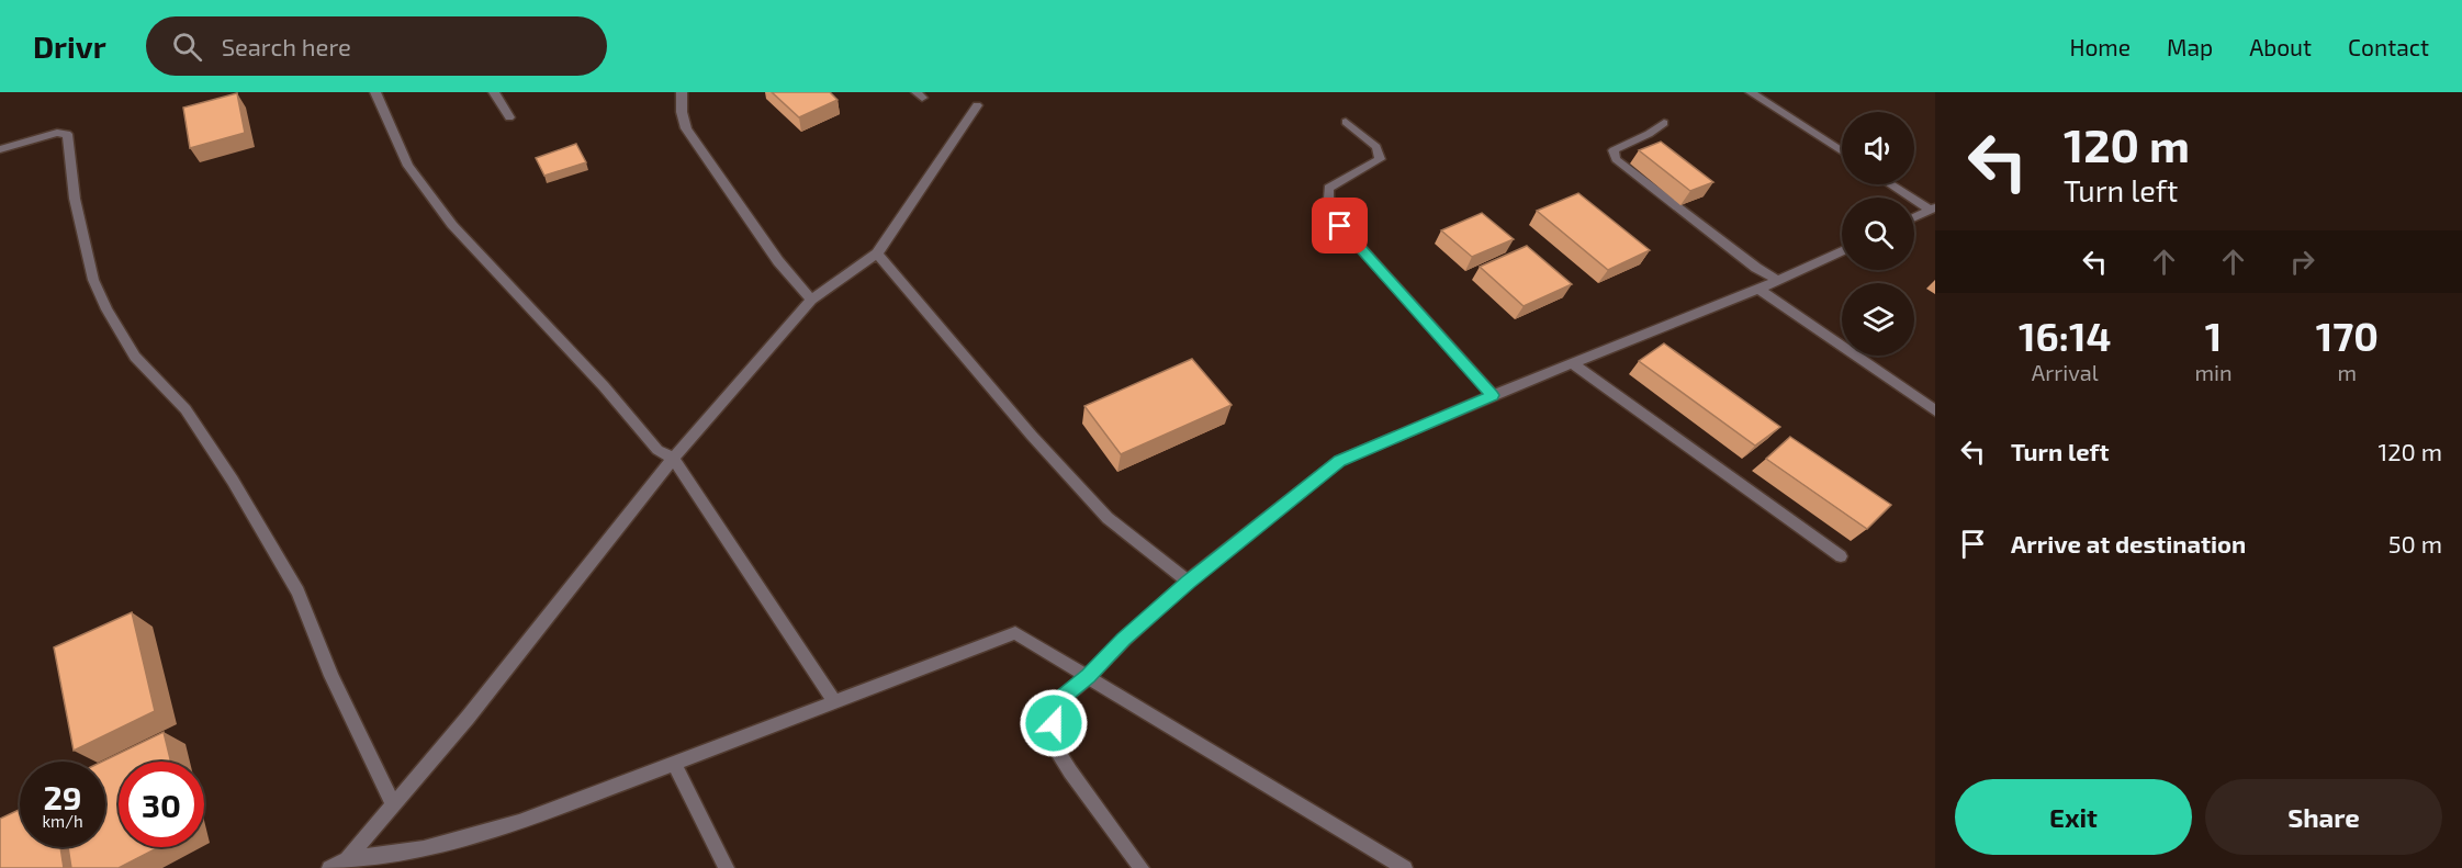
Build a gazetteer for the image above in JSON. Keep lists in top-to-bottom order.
{
  "page": {
    "header": "Drivr",
    "search": "Search here",
    "nav": [
      "Home",
      "Map",
      "About",
      "Contact"
    ],
    "turn": ["120 m", "Turn left"],
    "eta": [
      "16:14",
      "Arrival",
      "1",
      "min",
      "170",
      "m"
    ],
    "list": [
      {
        "name": "Turn left",
        "value": "120 m"
      },
      {
        "name": "Arrive at destination",
        "value": "50 m"
      }
    ],
    "speed": "29 km/h",
    "limit": "30",
    "buttons": ["Exit", "Share"]
  }
}
